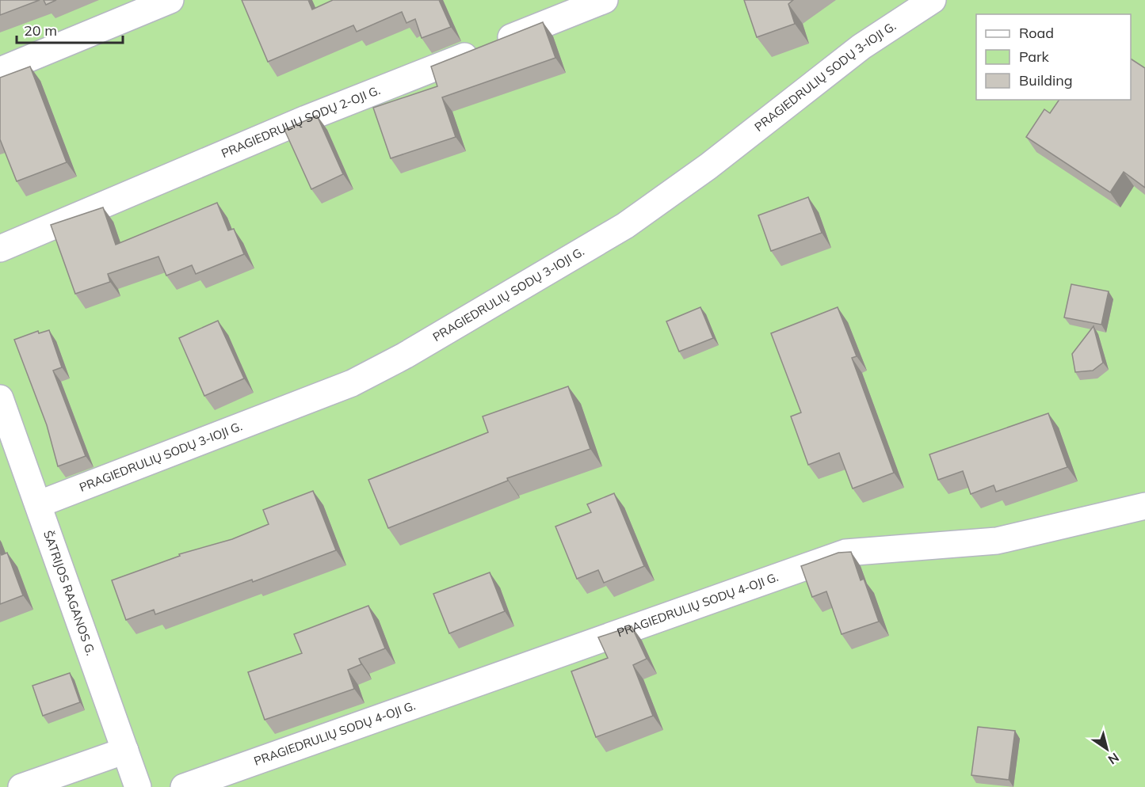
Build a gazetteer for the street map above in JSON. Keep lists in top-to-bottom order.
{
  "streets": {
    "street": [
      "PRAGIEDRULIŲ SODŲ 3-IOJI G.",
      "PRAGIEDRULIŲ SODŲ 2-OJI G.",
      "ŠATRIJOS RAGANOS G.",
      "PRAGIEDRULIŲ SODŲ 4-OJI G."
    ]
  },
  "crossings": [
    ["PRAGIEDRULIŲ SODŲ 3-IOJI G.", "ŠATRIJOS RAGANOS G."]
  ],
  "legend": ["Road", "Park", "Building"],
  "scale_bar": "20 m",
  "north": "bottom right"
}
